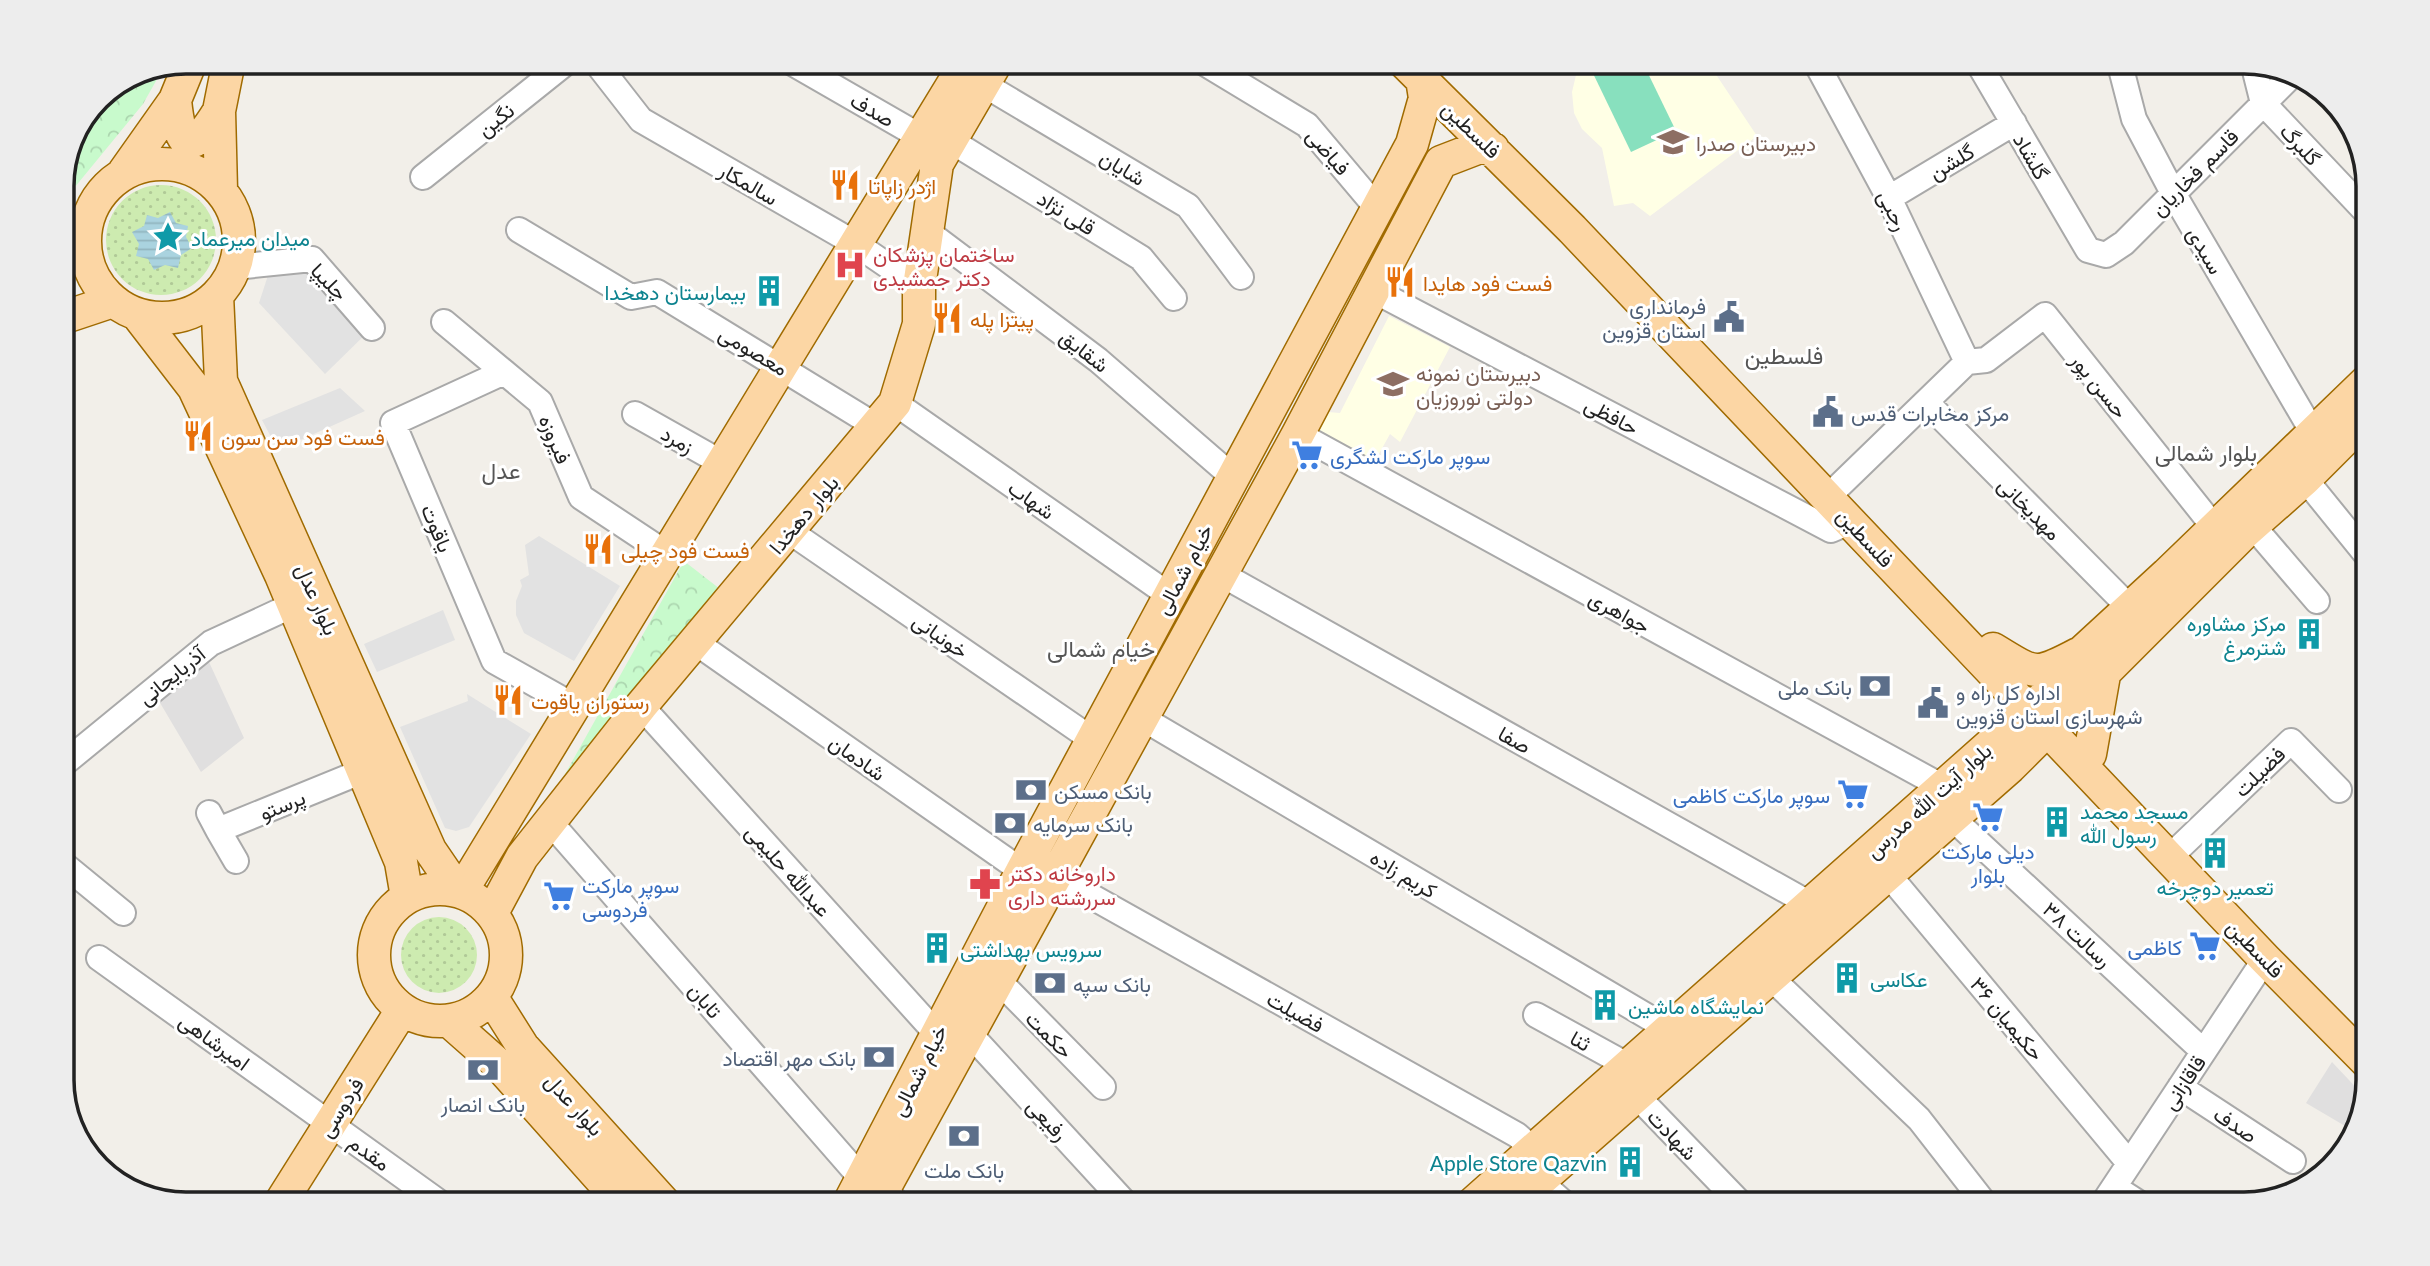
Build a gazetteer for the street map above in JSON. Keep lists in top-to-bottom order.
{
  "streets": {
    "main road": [
      "فلسطین",
      "بلوار دهخدا",
      "خیام شمالی",
      "بلوار عدل",
      "بلوار آیت الله مدرس",
      "فردوسی"
    ],
    "street": [
      "صدف",
      "نگین",
      "گلبرگ",
      "فیاضی",
      "گلشاد",
      "گلشن",
      "شایان",
      "قاسم فخاریان",
      "سالمکار",
      "رجبی",
      "قلی نژاد",
      "سیدی",
      "چلیپا",
      "معصومی",
      "شقایق",
      "حسن پور",
      "حافظی",
      "فیروزه",
      "زمرد",
      "شهاب",
      "مهدیخانی",
      "یاقوت",
      "جواهری",
      "خونبانی",
      "آذربایجانی",
      "صفا",
      "شادمان",
      "فضیلت",
      "پرستو",
      "عبدالله حلیمی",
      "کریم زاده",
      "۳۸ رسالت",
      "تابان",
      "۳۶ حکیمیان",
      "حکمت",
      "ثنا",
      "امیرشاهی",
      "قاقازانی",
      "رفیعی",
      "شهادت",
      "مقدم"
    ]
  },
  "crossings": [
    ["صدف", "قلی نژاد"],
    ["صدف", "بلوار دهخدا"],
    ["صدف", "قاقازانی"],
    ["فلسطین", "حافظی"],
    ["فلسطین", "فضیلت"],
    ["فلسطین", "بلوار آیت الله مدرس"],
    ["فلسطین", "قاقازانی"],
    ["گلبرگ", "قاسم فخاریان"],
    ["فیاضی", "خیام شمالی"],
    ["گلشاد", "گلشن"],
    ["گلشاد", "قاسم فخاریان"],
    ["گلشن", "رجبی"],
    ["قاسم فخاریان", "سیدی"],
    ["سالمکار", "بلوار دهخدا"],
    ["رجبی", "حسن پور"],
    ["قلی نژاد", "بلوار دهخدا"],
    ["سیدی", "بلوار آیت الله مدرس"],
    ["چلیپا", "بلوار عدل"],
    ["معصومی", "شهاب"],
    ["معصومی", "بلوار دهخدا"],
    ["شقایق", "بلوار دهخدا"],
    ["شقایق", "خیام شمالی"],
    ["حسن پور", "بلوار آیت الله مدرس"],
    ["حافظی", "خیام شمالی"],
    ["فیروزه", "بلوار دهخدا"],
    ["فیروزه", "یاقوت"],
    ["زمرد", "بلوار دهخدا"],
    ["شهاب", "بلوار دهخدا"],
    ["شهاب", "خیام شمالی"],
    ["مهدیخانی", "بلوار آیت الله مدرس"],
    ["بلوار دهخدا", "یاقوت"],
    ["بلوار دهخدا", "بلوار عدل"],
    ["بلوار دهخدا", "خونبانی"],
    ["بلوار دهخدا", "شادمان"],
    ["بلوار دهخدا", "عبدالله حلیمی"],
    ["بلوار دهخدا", "تابان"],
    ["بلوار دهخدا", "فردوسی"],
    ["خیام شمالی", "جواهری"],
    ["خیام شمالی", "خونبانی"],
    ["خیام شمالی", "صفا"],
    ["خیام شمالی", "شادمان"],
    ["خیام شمالی", "فضیلت"],
    ["خیام شمالی", "عبدالله حلیمی"],
    ["خیام شمالی", "کریم زاده"],
    ["خیام شمالی", "حکمت"],
    ["خیام شمالی", "رفیعی"],
    ["بلوار عدل", "آذربایجانی"],
    ["بلوار عدل", "پرستو"],
    ["بلوار عدل", "فردوسی"],
    ["جواهری", "بلوار آیت الله مدرس"],
    ["صفا", "بلوار آیت الله مدرس"],
    ["فضیلت", "بلوار آیت الله مدرس"],
    ["بلوار آیت الله مدرس", "کریم زاده"],
    ["بلوار آیت الله مدرس", "۳۸ رسالت"],
    ["بلوار آیت الله مدرس", "۳۶ حکیمیان"],
    ["بلوار آیت الله مدرس", "ثنا"],
    ["بلوار آیت الله مدرس", "شهادت"],
    ["۳۸ رسالت", "قاقازانی"],
    ["۳۶ حکیمیان", "قاقازانی"],
    ["ثنا", "شهادت"],
    ["امیرشاهی", "فردوسی"],
    ["امیرشاهی", "مقدم"],
    ["فردوسی", "مقدم"]
  ],
  "districts": [
    "فلسطین",
    "بلوار شمالی",
    "عدل",
    "خیام شمالی"
  ],
  "places": {
    "school or university": ["دبیرستان صدرا", "دبیرستان نمونه دولتی نوروزیان"],
    "restaurant": [
      "اژدر زاپاتا",
      "فست فود هایدا",
      "پیتزا پله",
      "فست فود سن سون",
      "فست فود چیلی",
      "رستوران یاقوت"
    ],
    "place": ["میدان میرعماد"],
    "hospital": ["ساختمان پزشکان دکتر جمشیدی"],
    "building": [
      "بیمارستان دهخدا",
      "مرکز مشاوره شترمرغ",
      "مسجد محمد رسول الله",
      "تعمیر دوچرخه",
      "سرویس بهداشتی",
      "عکاسی",
      "نمایشگاه ماشین",
      "Apple Store Qazvin"
    ],
    "public building": ["فرمانداری استان قزوین", "مرکز مخابرات قدس", "اداره کل راه و شهرسازی استان قزوین"],
    "supermarket": [
      "سوپر مارکت لشگری",
      "سوپر مارکت کاظمی",
      "دیلی مارکت بلوار",
      "سوپر مارکت فردوسی",
      "کاظمی"
    ],
    "bank": [
      "بانک ملی",
      "بانک مسکن",
      "بانک سرمایه",
      "بانک سپه",
      "بانک مهر اقتصاد",
      "بانک انصار",
      "بانک ملت"
    ],
    "pharmacy": ["داروخانه دکتر سررشته داری"]
  }
}
